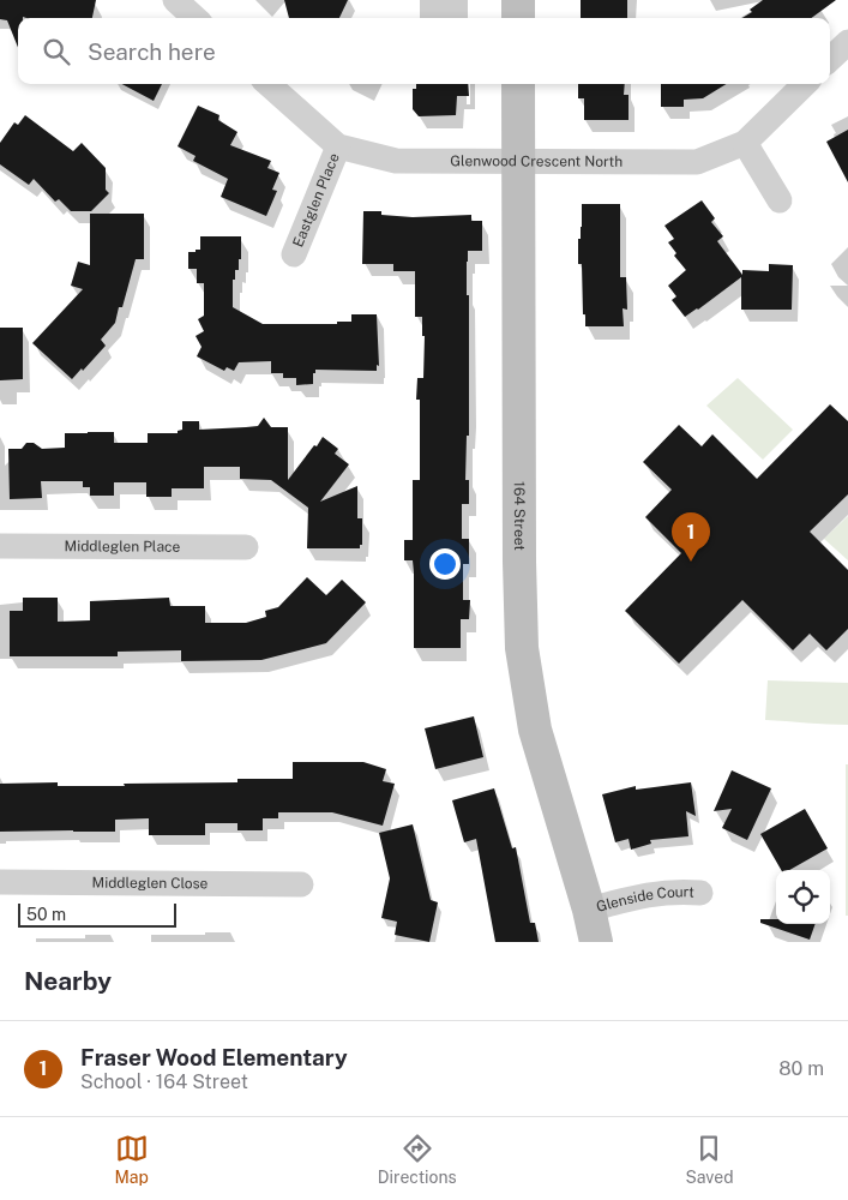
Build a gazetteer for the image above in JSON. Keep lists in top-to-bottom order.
{
  "streets": {
    "street": [
      "Glenwood Crescent North",
      "Eastglen Place",
      "164 Street",
      "Middleglen Place",
      "Middleglen Close",
      "Glenside Court"
    ]
  },
  "crossings": [
    ["Glenwood Crescent North", "Eastglen Place"],
    ["Glenwood Crescent North", "164 Street"],
    ["164 Street", "Glenside Court"]
  ],
  "scale_bar": "50 m",
  "page": {
    "search": "Search here",
    "pins": "1",
    "scale": "50 m",
    "heading": "Nearby",
    "list": [
      {
        "mark": "1",
        "name": "Fraser Wood Elementary",
        "note": "School · 164 Street",
        "value": "80 m"
      }
    ],
    "nav": ["Map", "Directions", "Saved"]
  }
}
